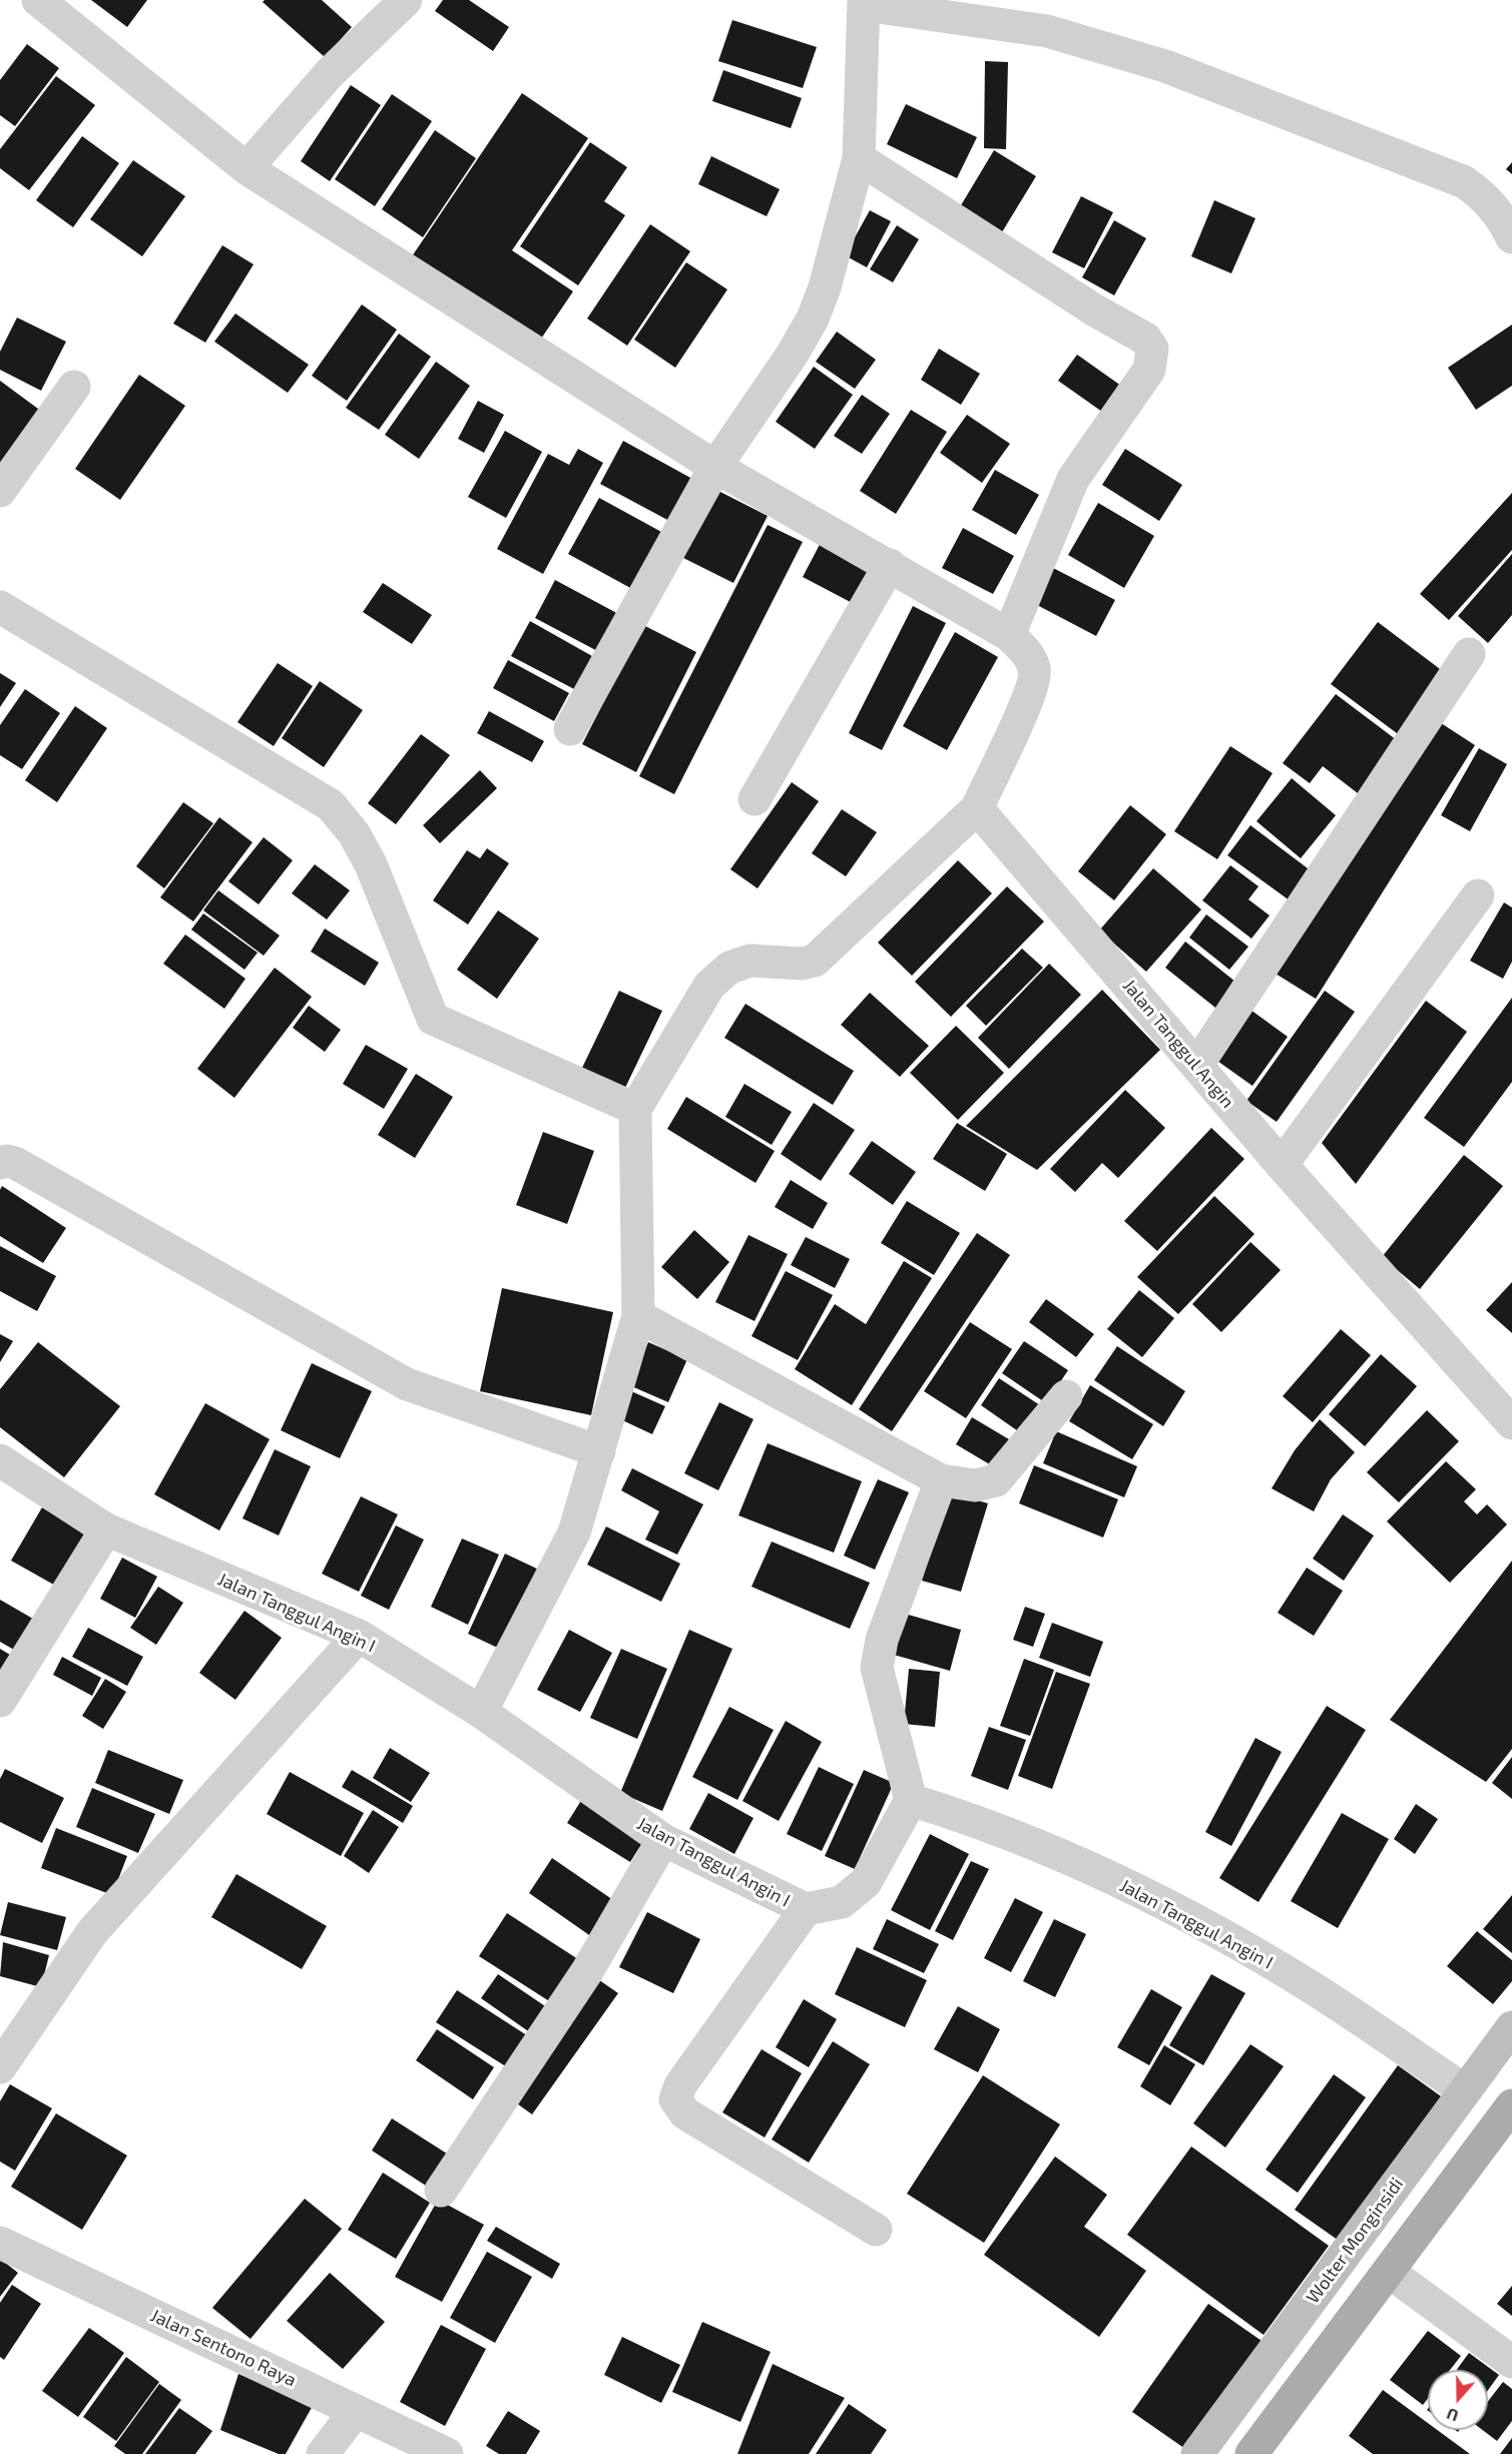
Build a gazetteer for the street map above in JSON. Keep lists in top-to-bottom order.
{
  "streets": {
    "main road": ["Wolter Monginsidi"],
    "street": ["Jalan Tanggul Angin", "Jalan Tanggul Angin I", "Jalan Sentono Raya"]
  },
  "crossings": [
    ["Jalan Tanggul Angin I", "Wolter Monginsidi"]
  ],
  "north": "bottom"
}
